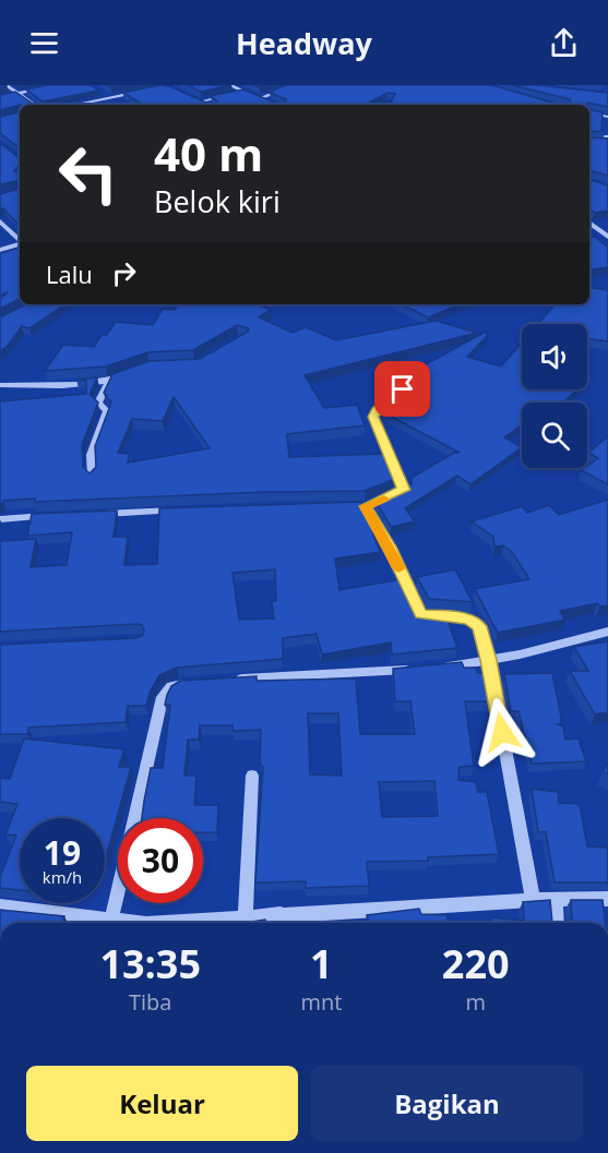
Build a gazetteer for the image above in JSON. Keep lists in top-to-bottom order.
{
  "page": {
    "header": "Headway",
    "turn": ["40 m", "Belok kiri"],
    "then": "Lalu",
    "speed": "19 km/h",
    "limit": "30",
    "eta": [
      "13:35",
      "Tiba",
      "1",
      "mnt",
      "220",
      "m"
    ],
    "buttons": ["Keluar", "Bagikan"]
  }
}
